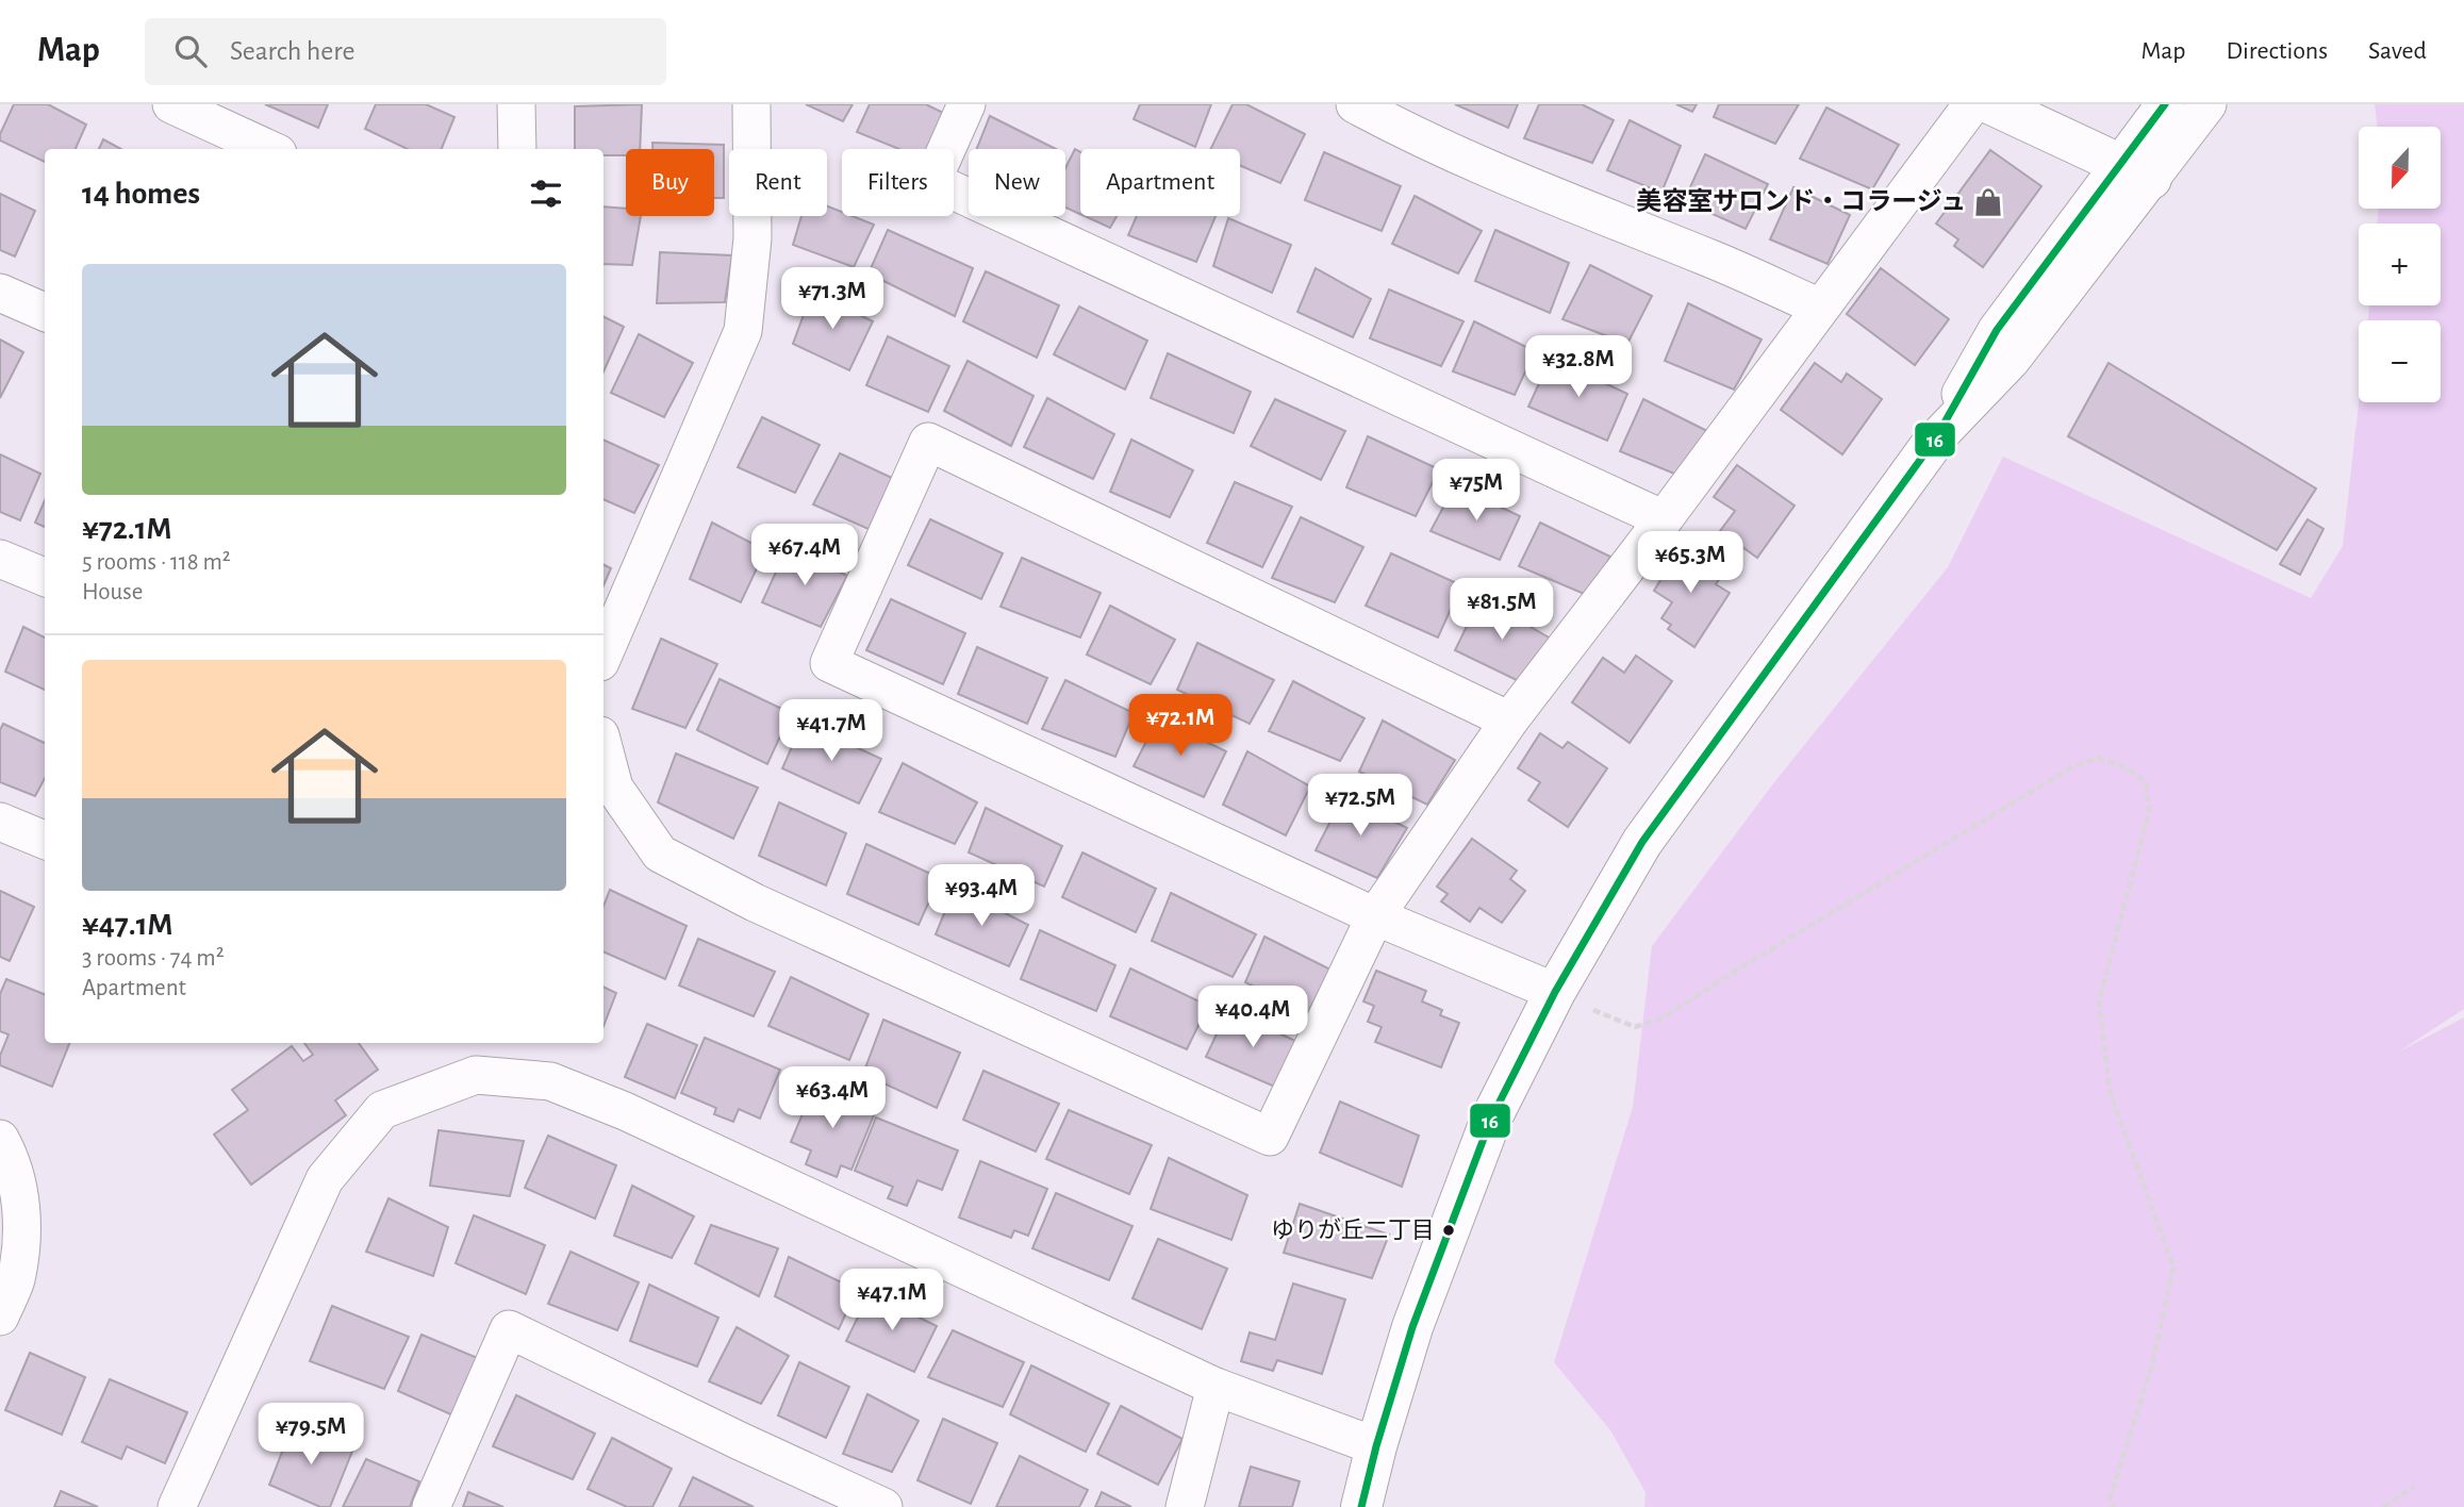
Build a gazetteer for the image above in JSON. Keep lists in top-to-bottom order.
{
  "places": {
    "shop": ["美容室サロンド・コラージュ"],
    "other": ["ゆりが丘二丁目"]
  },
  "lines": ["transit line 16"],
  "north": "bottom",
  "page": {
    "header": "Map",
    "search": "Search here",
    "nav": ["Map", "Directions", "Saved"],
    "map_buttons": ["+", "−"],
    "chip": [
      "Buy",
      "Rent",
      "Filters",
      "New",
      "Apartment"
    ],
    "heading": "14 homes",
    "list": [
      {
        "name": "¥72.1M",
        "note": "5 rooms · 118 m² · House"
      },
      {
        "name": "¥47.1M",
        "note": "3 rooms · 74 m² · Apartment"
      }
    ],
    "price": [
      "¥71.3M",
      "¥32.8M",
      "¥75M",
      "¥67.4M",
      "¥65.3M",
      "¥81.5M",
      "¥72.1M",
      "¥41.7M",
      "¥72.5M",
      "¥93.4M",
      "¥40.4M",
      "¥63.4M",
      "¥47.1M",
      "¥79.5M"
    ]
  }
}
